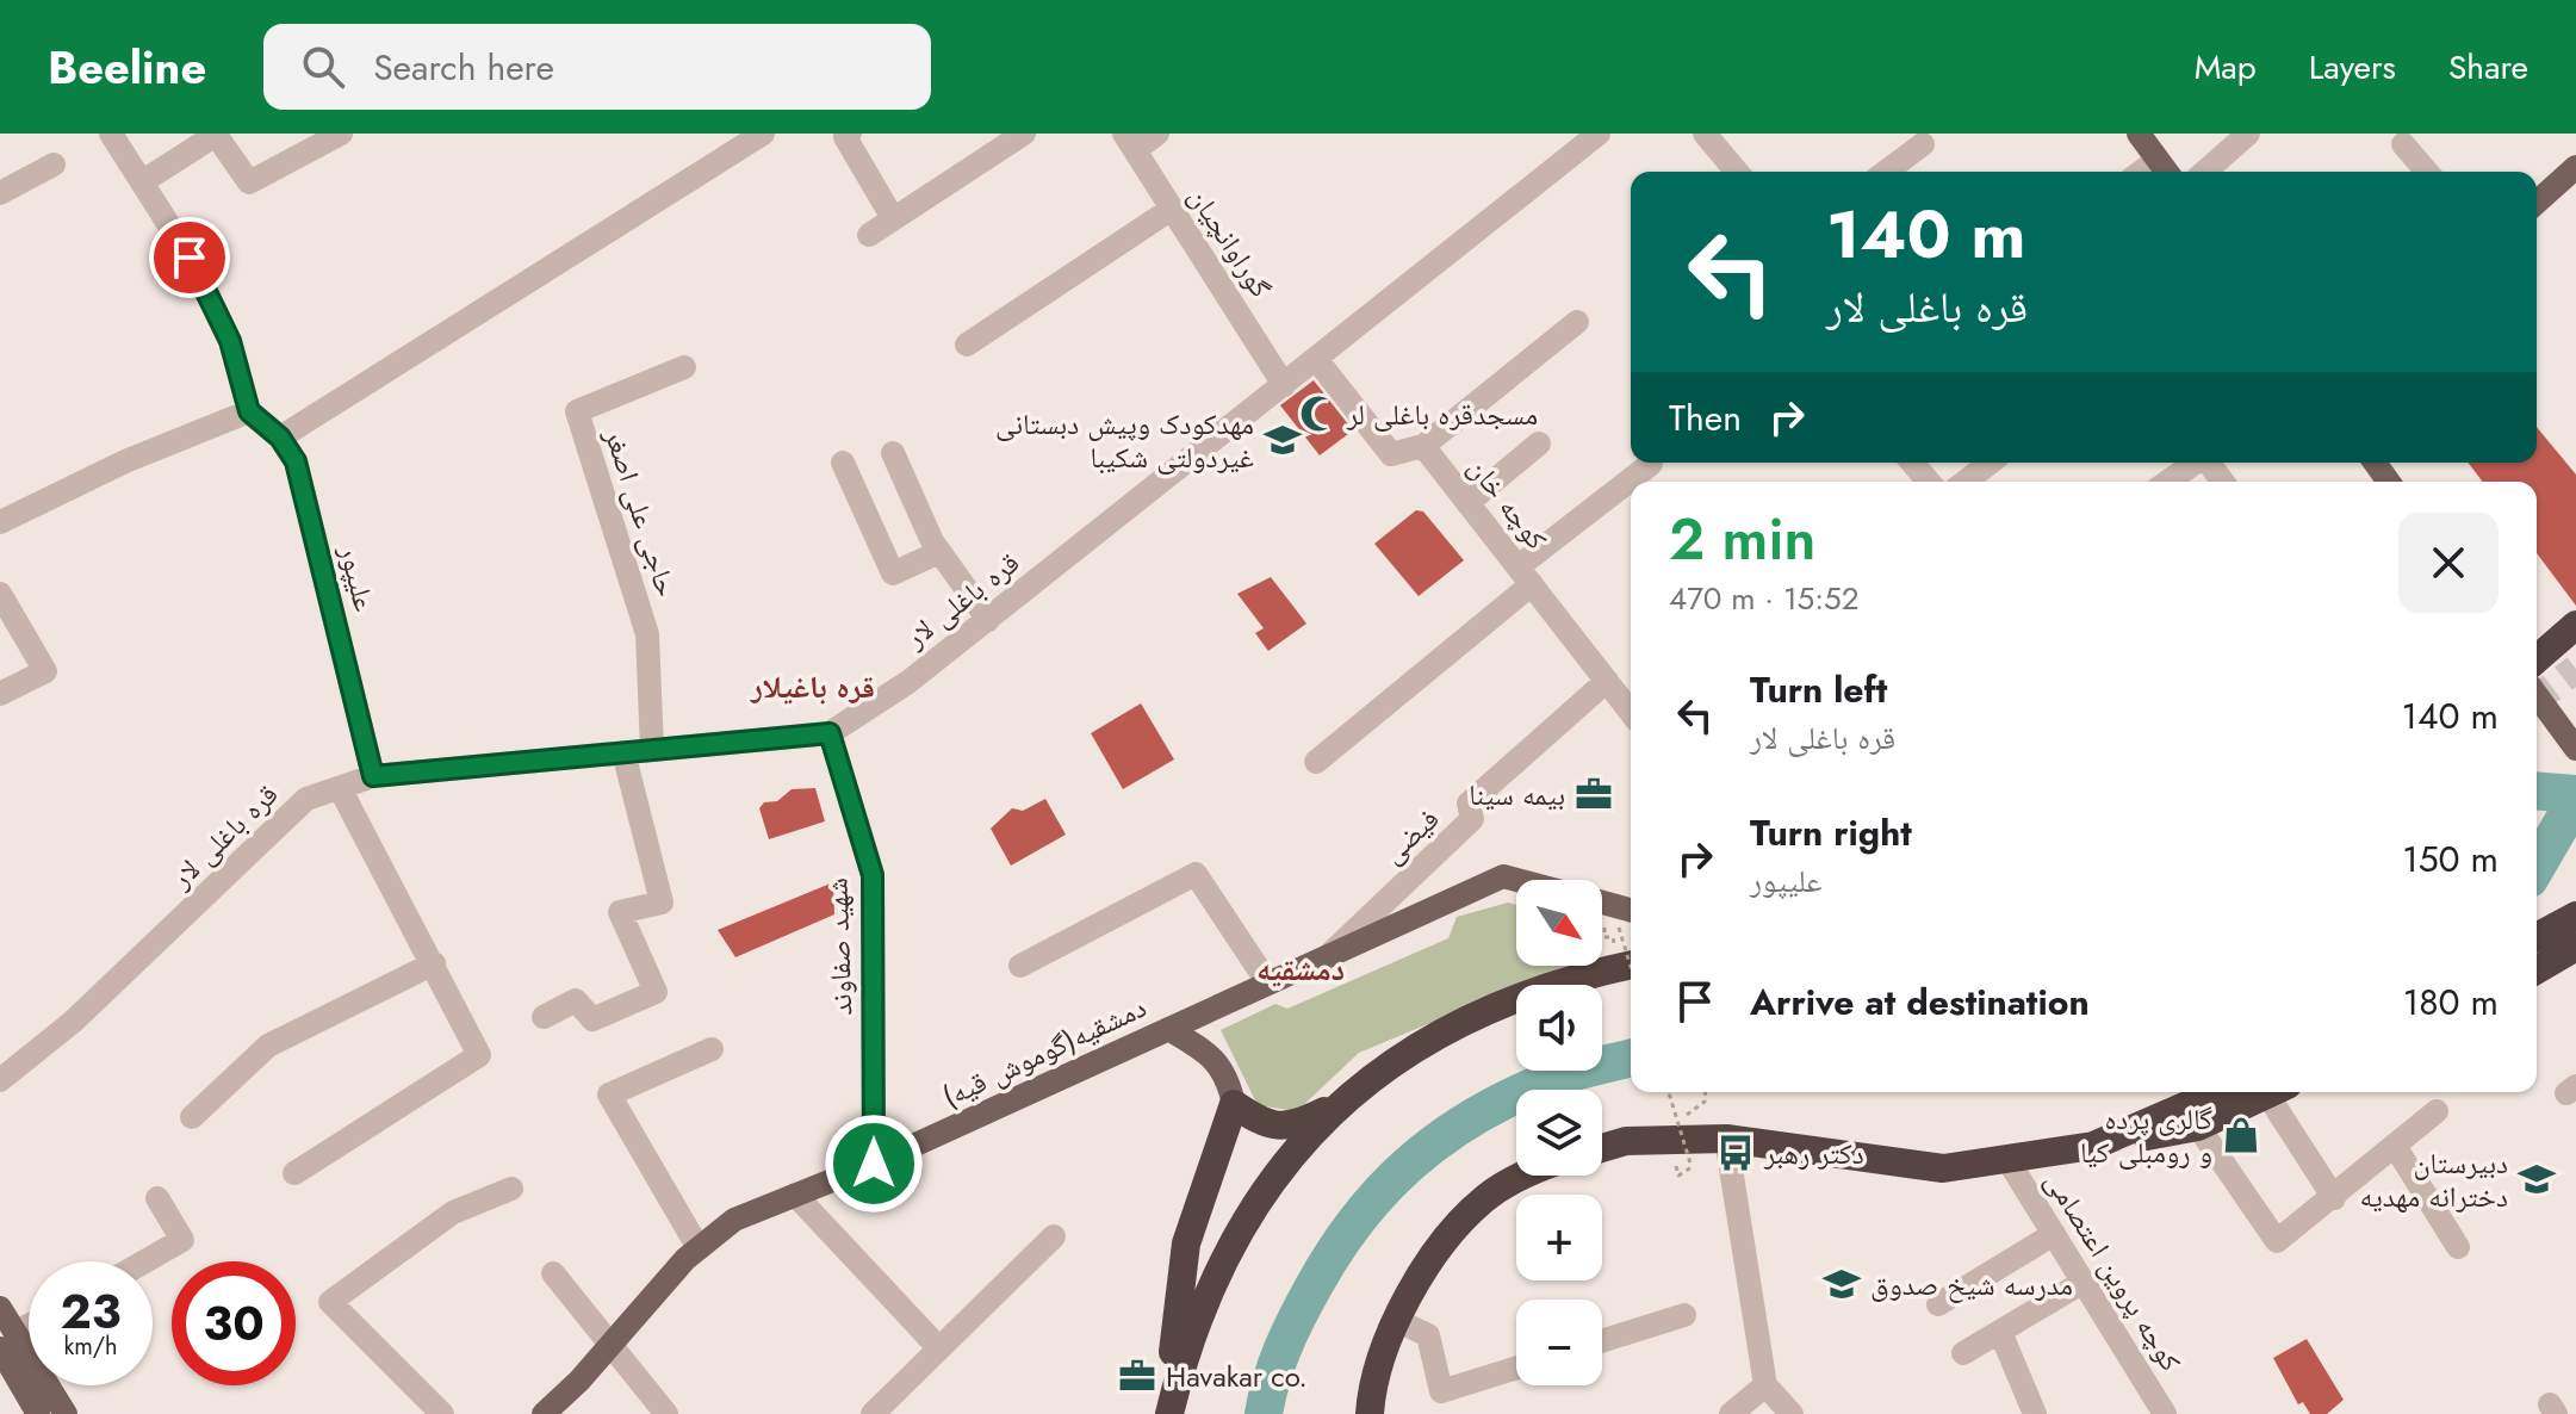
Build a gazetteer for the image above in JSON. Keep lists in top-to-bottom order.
{
  "streets": {
    "main road": ["دمشقیه(گوموش قیه)"],
    "street": [
      "گوراوانچیان",
      "کوچه خان",
      "حاجی علی اصغر",
      "علیپور",
      "قره باغلی لار",
      "فیضی",
      "شهید صفاوند",
      "کوچه پروین اعتصامی"
    ]
  },
  "crossings": [
    ["گوراوانچیان", "قره باغلی لار"],
    ["کوچه خان", "فیضی"],
    ["حاجی علی اصغر", "قره باغلی لار"],
    ["علیپور", "قره باغلی لار"],
    ["قره باغلی لار", "شهید صفاوند"],
    ["فیضی", "دمشقیه(گوموش قیه)"],
    ["شهید صفاوند", "دمشقیه(گوموش قیه)"]
  ],
  "districts": ["قره باغیلار", "دمشقیه"],
  "places": {
    "mosque": ["مسجدقره باغلی لر"],
    "school or university": ["مهدکودک وپیش دبستانی غیردولتی شکیبا", "دبیرستان دخترانه مهدیه", "مدرسه شیخ صدوق"],
    "office": ["بیمه سینا", "Havakar co."],
    "shop": ["گالری پرده و رومبلی کیا"],
    "bus stop": ["دکتر رهبر"]
  },
  "north": "bottom right",
  "page": {
    "header": "Beeline",
    "search": "Search here",
    "nav": ["Map", "Layers", "Share"],
    "turn": ["140 m", "قره باغلی لار"],
    "then": "Then",
    "heading": ["2 min", "470 m · 15:52"],
    "list": [
      {
        "name": "Turn left",
        "note": "قره باغلی لار",
        "value": "140 m"
      },
      {
        "name": "Turn right",
        "note": "علیپور",
        "value": "150 m"
      },
      {
        "name": "Arrive at destination",
        "value": "180 m"
      }
    ],
    "map_buttons": ["+", "−"],
    "speed": "23 km/h",
    "limit": "30"
  }
}
